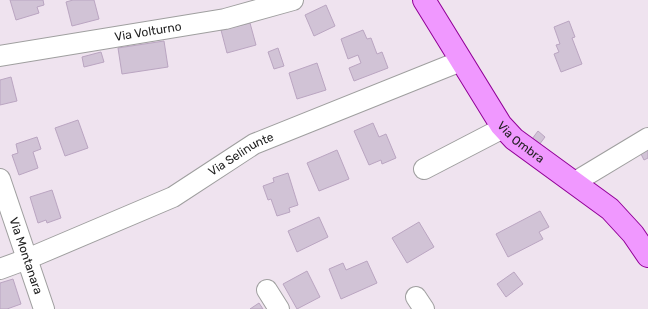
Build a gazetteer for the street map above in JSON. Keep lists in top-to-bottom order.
{
  "streets": {
    "main road": ["Via Ombra"],
    "street": ["Via Volturno", "Via Selinunte", "Via Montanara"]
  },
  "crossings": [
    ["Via Ombra", "Via Selinunte"],
    ["Via Selinunte", "Via Montanara"]
  ]
}
